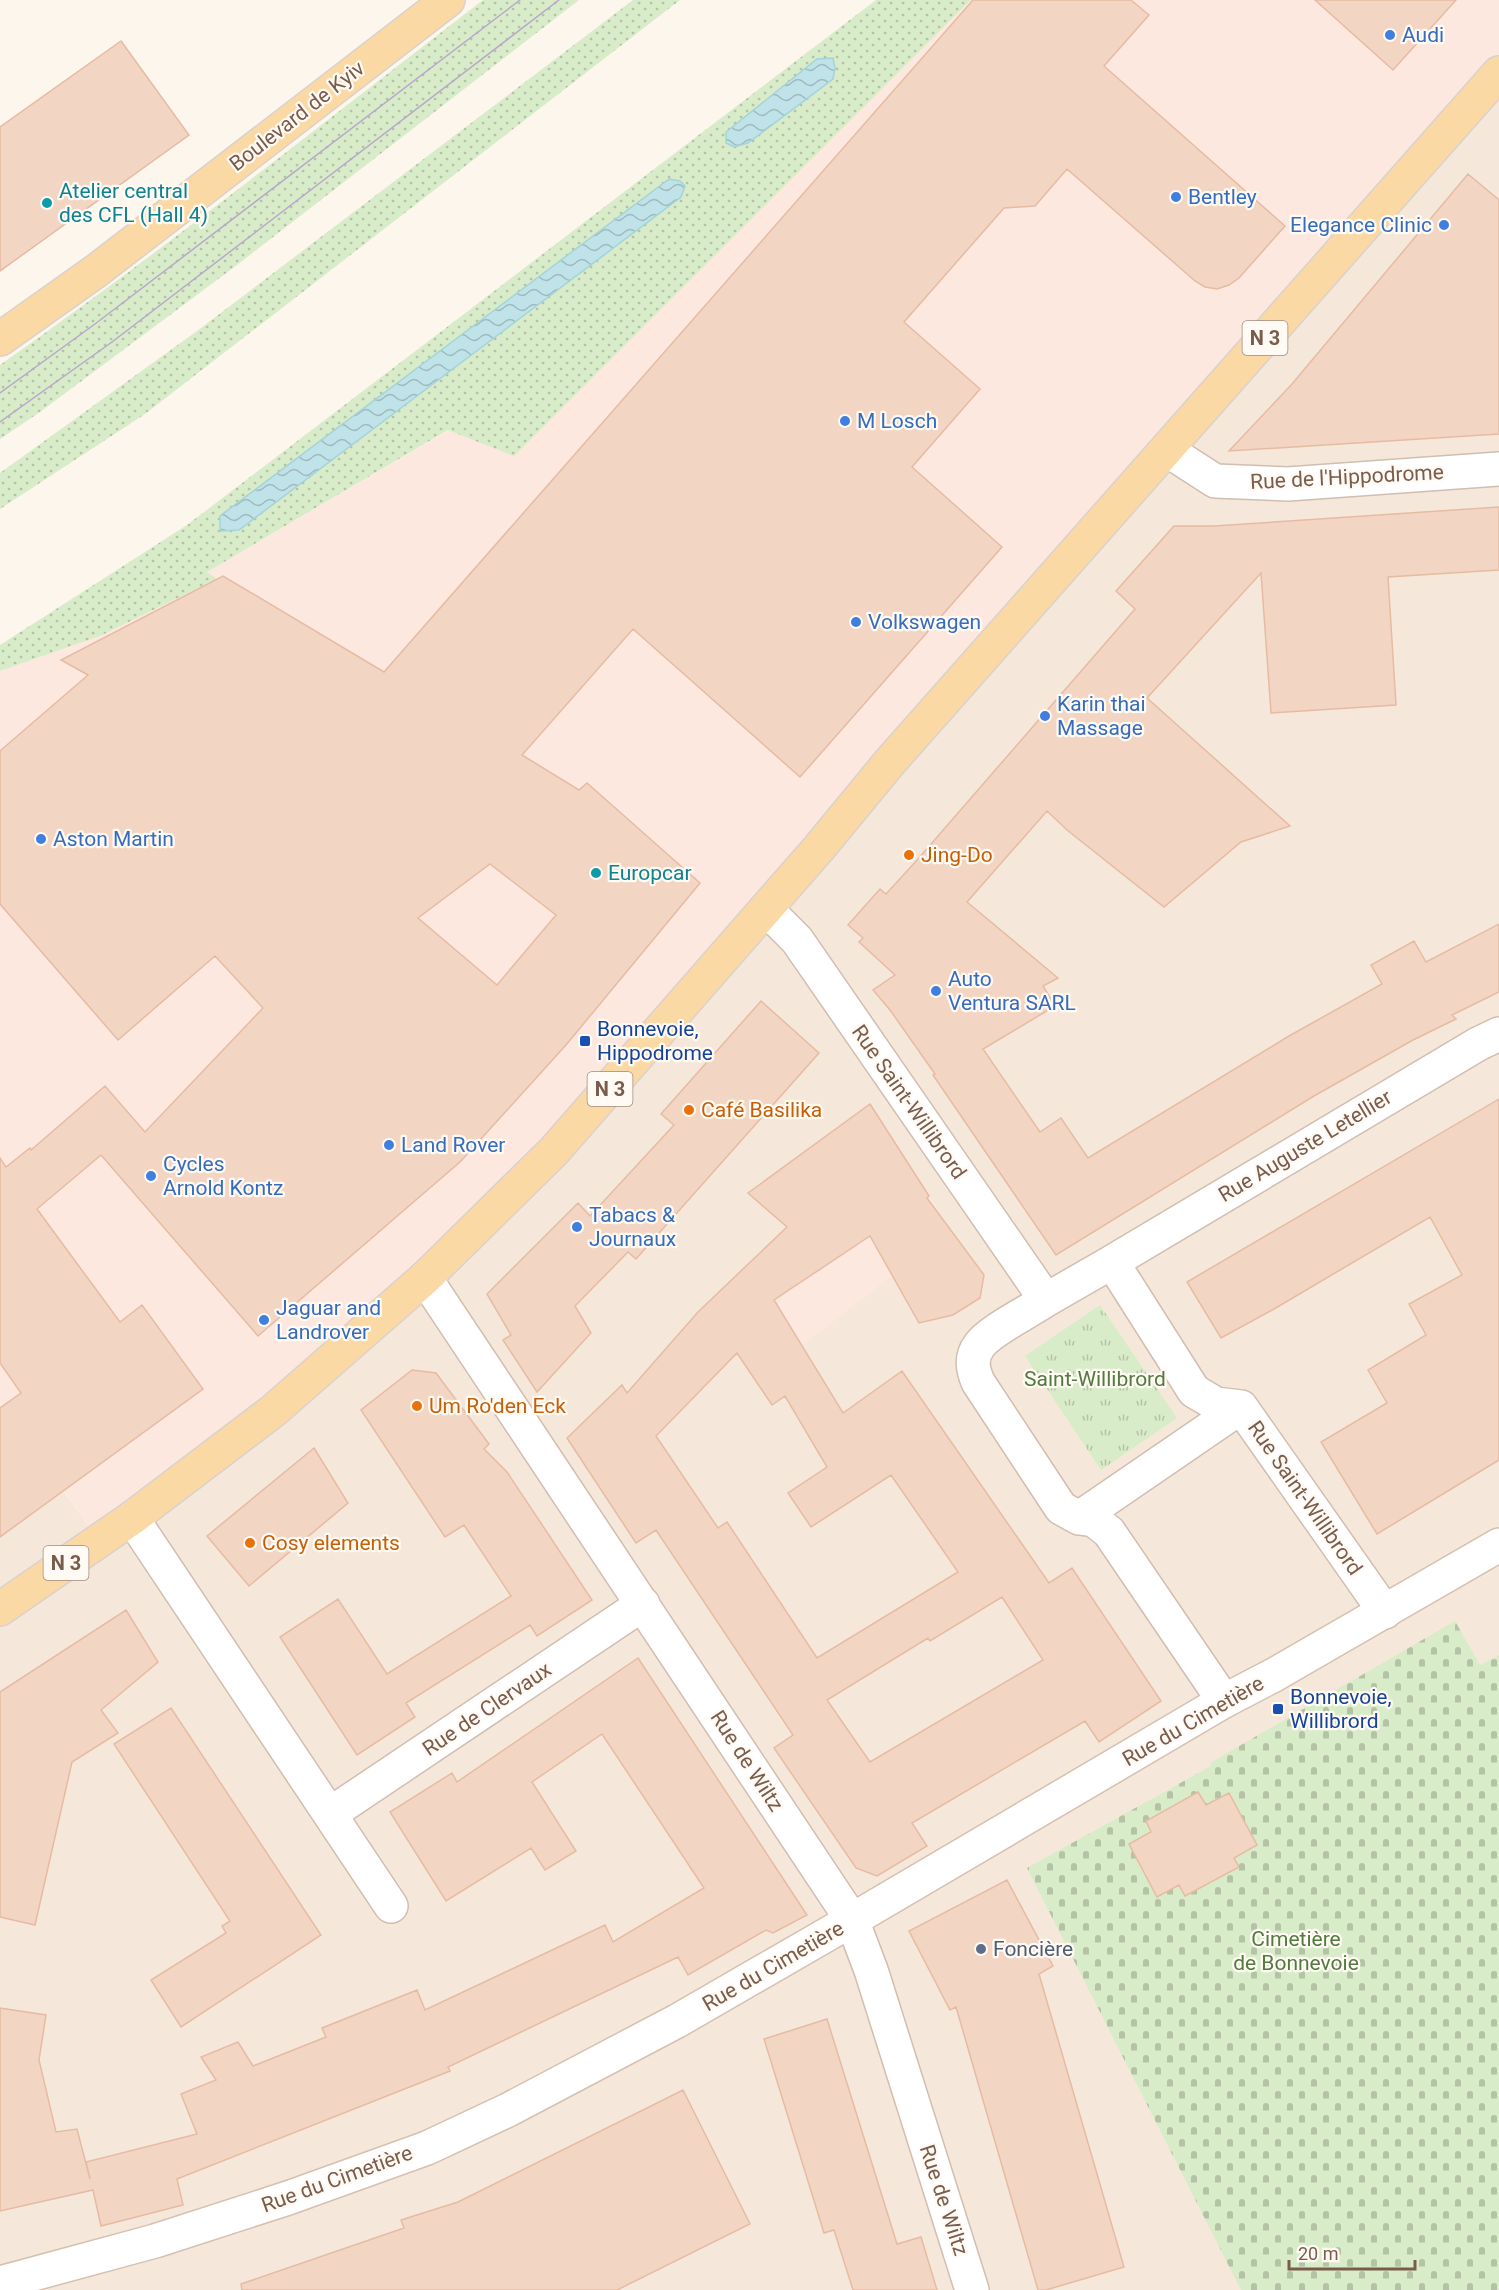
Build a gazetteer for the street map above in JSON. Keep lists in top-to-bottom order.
{
  "streets": {
    "main road": ["Boulevard de Kyiv", "N 3"],
    "street": [
      "Rue de l'Hippodrome",
      "Rue Saint-Willibrord",
      "Rue Auguste Letellier",
      "Rue de Clervaux",
      "Rue du Cimetière",
      "Rue de Wiltz"
    ]
  },
  "crossings": [
    ["N 3", "Rue de l'Hippodrome"],
    ["N 3", "Rue Saint-Willibrord"],
    ["N 3", "Rue de Wiltz"],
    ["Rue Saint-Willibrord", "Rue Auguste Letellier"],
    ["Rue Saint-Willibrord", "Rue du Cimetière"],
    ["Rue de Clervaux", "Rue de Wiltz"],
    ["Rue du Cimetière", "Rue de Wiltz"]
  ],
  "parks": ["Saint-Willibrord", "Cimetière de Bonnevoie"],
  "places": {
    "other": [
      "Audi",
      "Bentley",
      "Atelier central des CFL (Hall 4)",
      "Elegance Clinic",
      "M Losch",
      "Volkswagen",
      "Karin thai Massage",
      "Aston Martin",
      "Jing-Do",
      "Europcar",
      "Auto Ventura SARL",
      "Café Basilika",
      "Land Rover",
      "Cycles Arnold Kontz",
      "Tabacs & Journaux",
      "Jaguar and Landrover",
      "Um Ro'den Eck",
      "Cosy elements",
      "Foncière"
    ],
    "transit": ["Bonnevoie, Hippodrome", "Bonnevoie, Willibrord"]
  },
  "scale_bar": "20 m"
}
